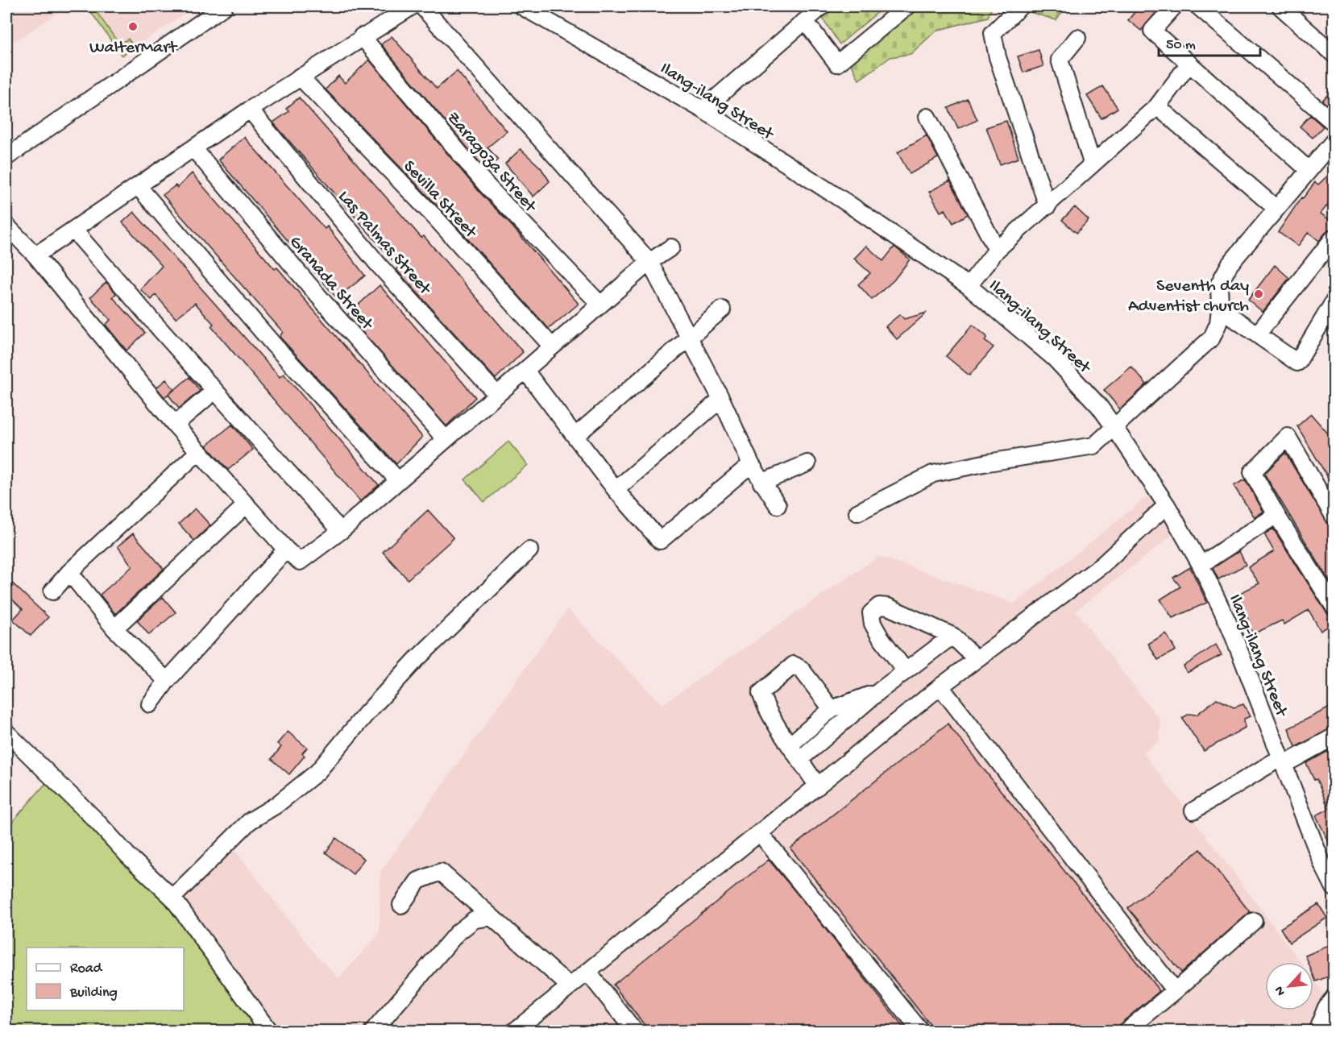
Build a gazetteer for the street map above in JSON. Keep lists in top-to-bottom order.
{
  "streets": {
    "street": [
      "Ilang-ilang Street",
      "Zaragoza Street",
      "Sevilla Street",
      "Las Palmas Street",
      "Granada Street"
    ]
  },
  "places": ["WalterMart", "Seventh day Adventist church"],
  "legend": ["Road", "Building"],
  "scale_bar": "50 m",
  "north": "bottom left"
}
